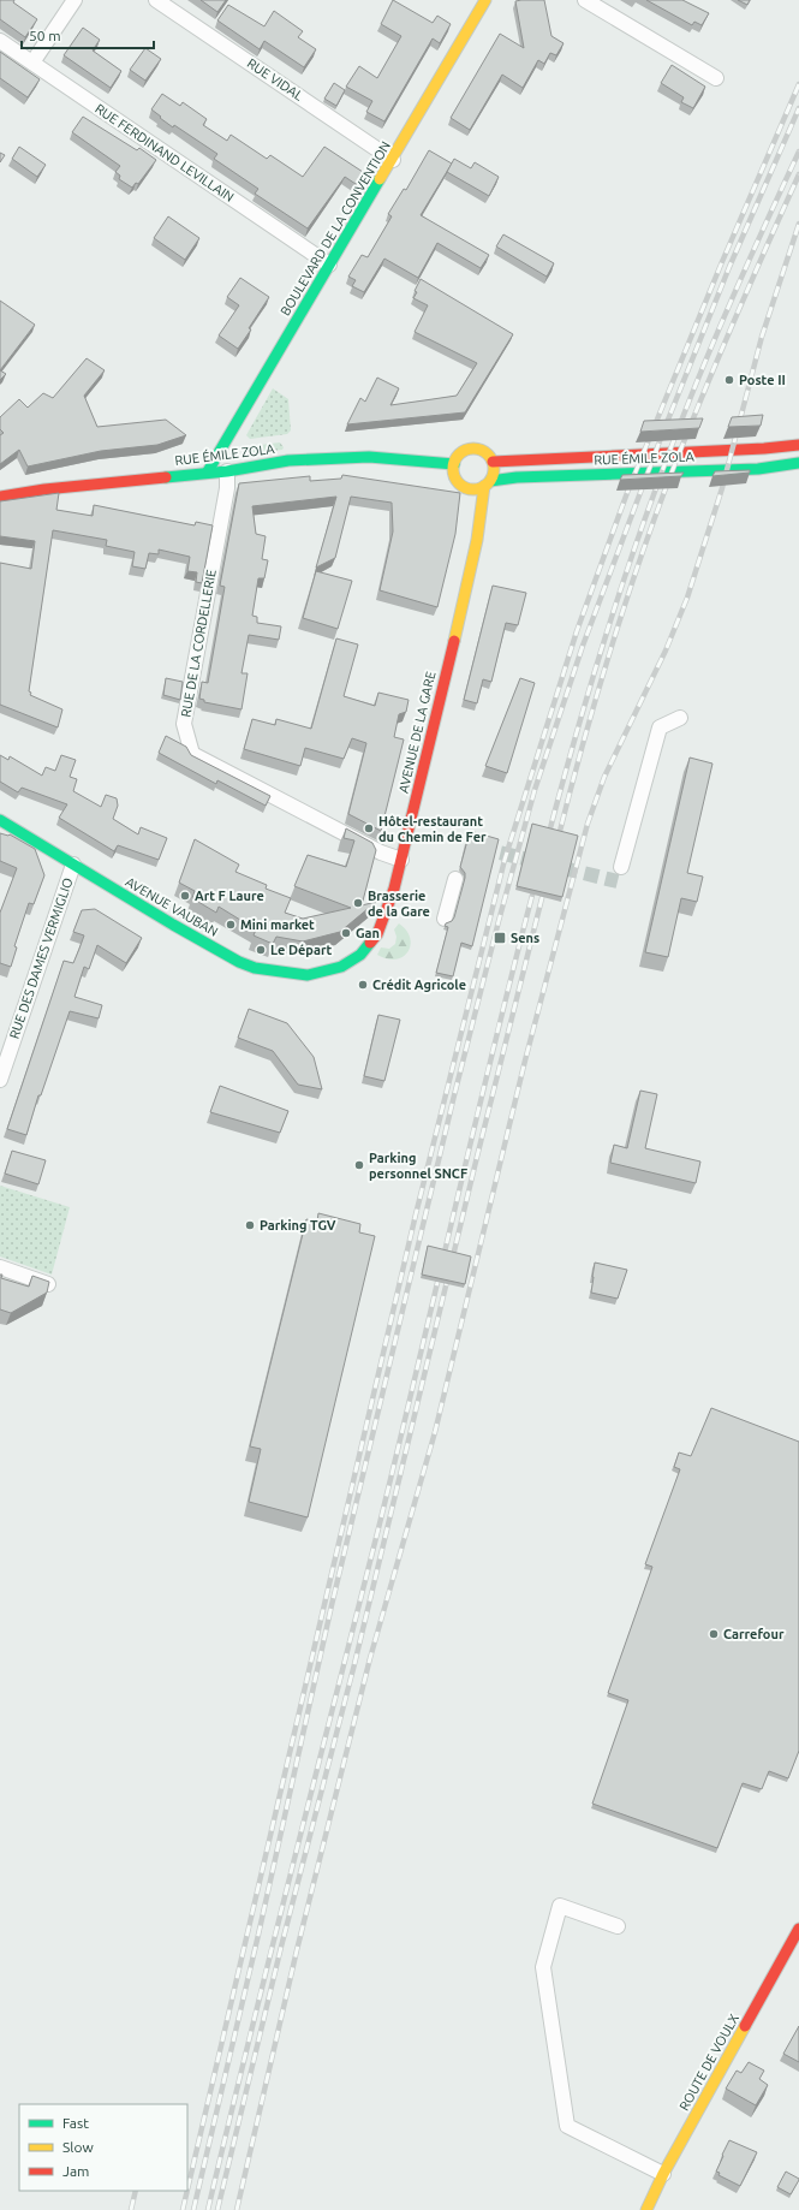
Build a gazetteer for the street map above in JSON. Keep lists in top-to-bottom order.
{
  "streets": {
    "main road": [
      "BOULEVARD DE LA CONVENTION",
      "RUE ÉMILE ZOLA",
      "AVENUE DE LA GARE",
      "AVENUE VAUBAN",
      "ROUTE DE VOULX"
    ],
    "street": [
      "RUE VIDAL",
      "RUE FERDINAND LEVILLAIN",
      "RUE DE LA CORDELLERIE",
      "RUE DES DAMES VERMIGLIO"
    ]
  },
  "crossings": [
    ["RUE VIDAL", "BOULEVARD DE LA CONVENTION"],
    ["RUE FERDINAND LEVILLAIN", "BOULEVARD DE LA CONVENTION"],
    ["BOULEVARD DE LA CONVENTION", "RUE ÉMILE ZOLA"],
    ["RUE ÉMILE ZOLA", "RUE DE LA CORDELLERIE"],
    ["RUE ÉMILE ZOLA", "AVENUE DE LA GARE"],
    ["RUE DE LA CORDELLERIE", "AVENUE DE LA GARE"],
    ["AVENUE DE LA GARE", "AVENUE VAUBAN"],
    ["AVENUE VAUBAN", "RUE DES DAMES VERMIGLIO"]
  ],
  "places": {
    "other": [
      "Poste II",
      "Hôtel-restaurant du Chemin de Fer",
      "Art F Laure",
      "Brasserie de la Gare",
      "Mini market",
      "Gan",
      "Le Départ",
      "Crédit Agricole",
      "Parking personnel SNCF",
      "Parking TGV",
      "Carrefour"
    ],
    "transit": ["Sens"]
  },
  "legend": ["Fast", "Slow", "Jam"],
  "scale_bar": "50 m"
}
